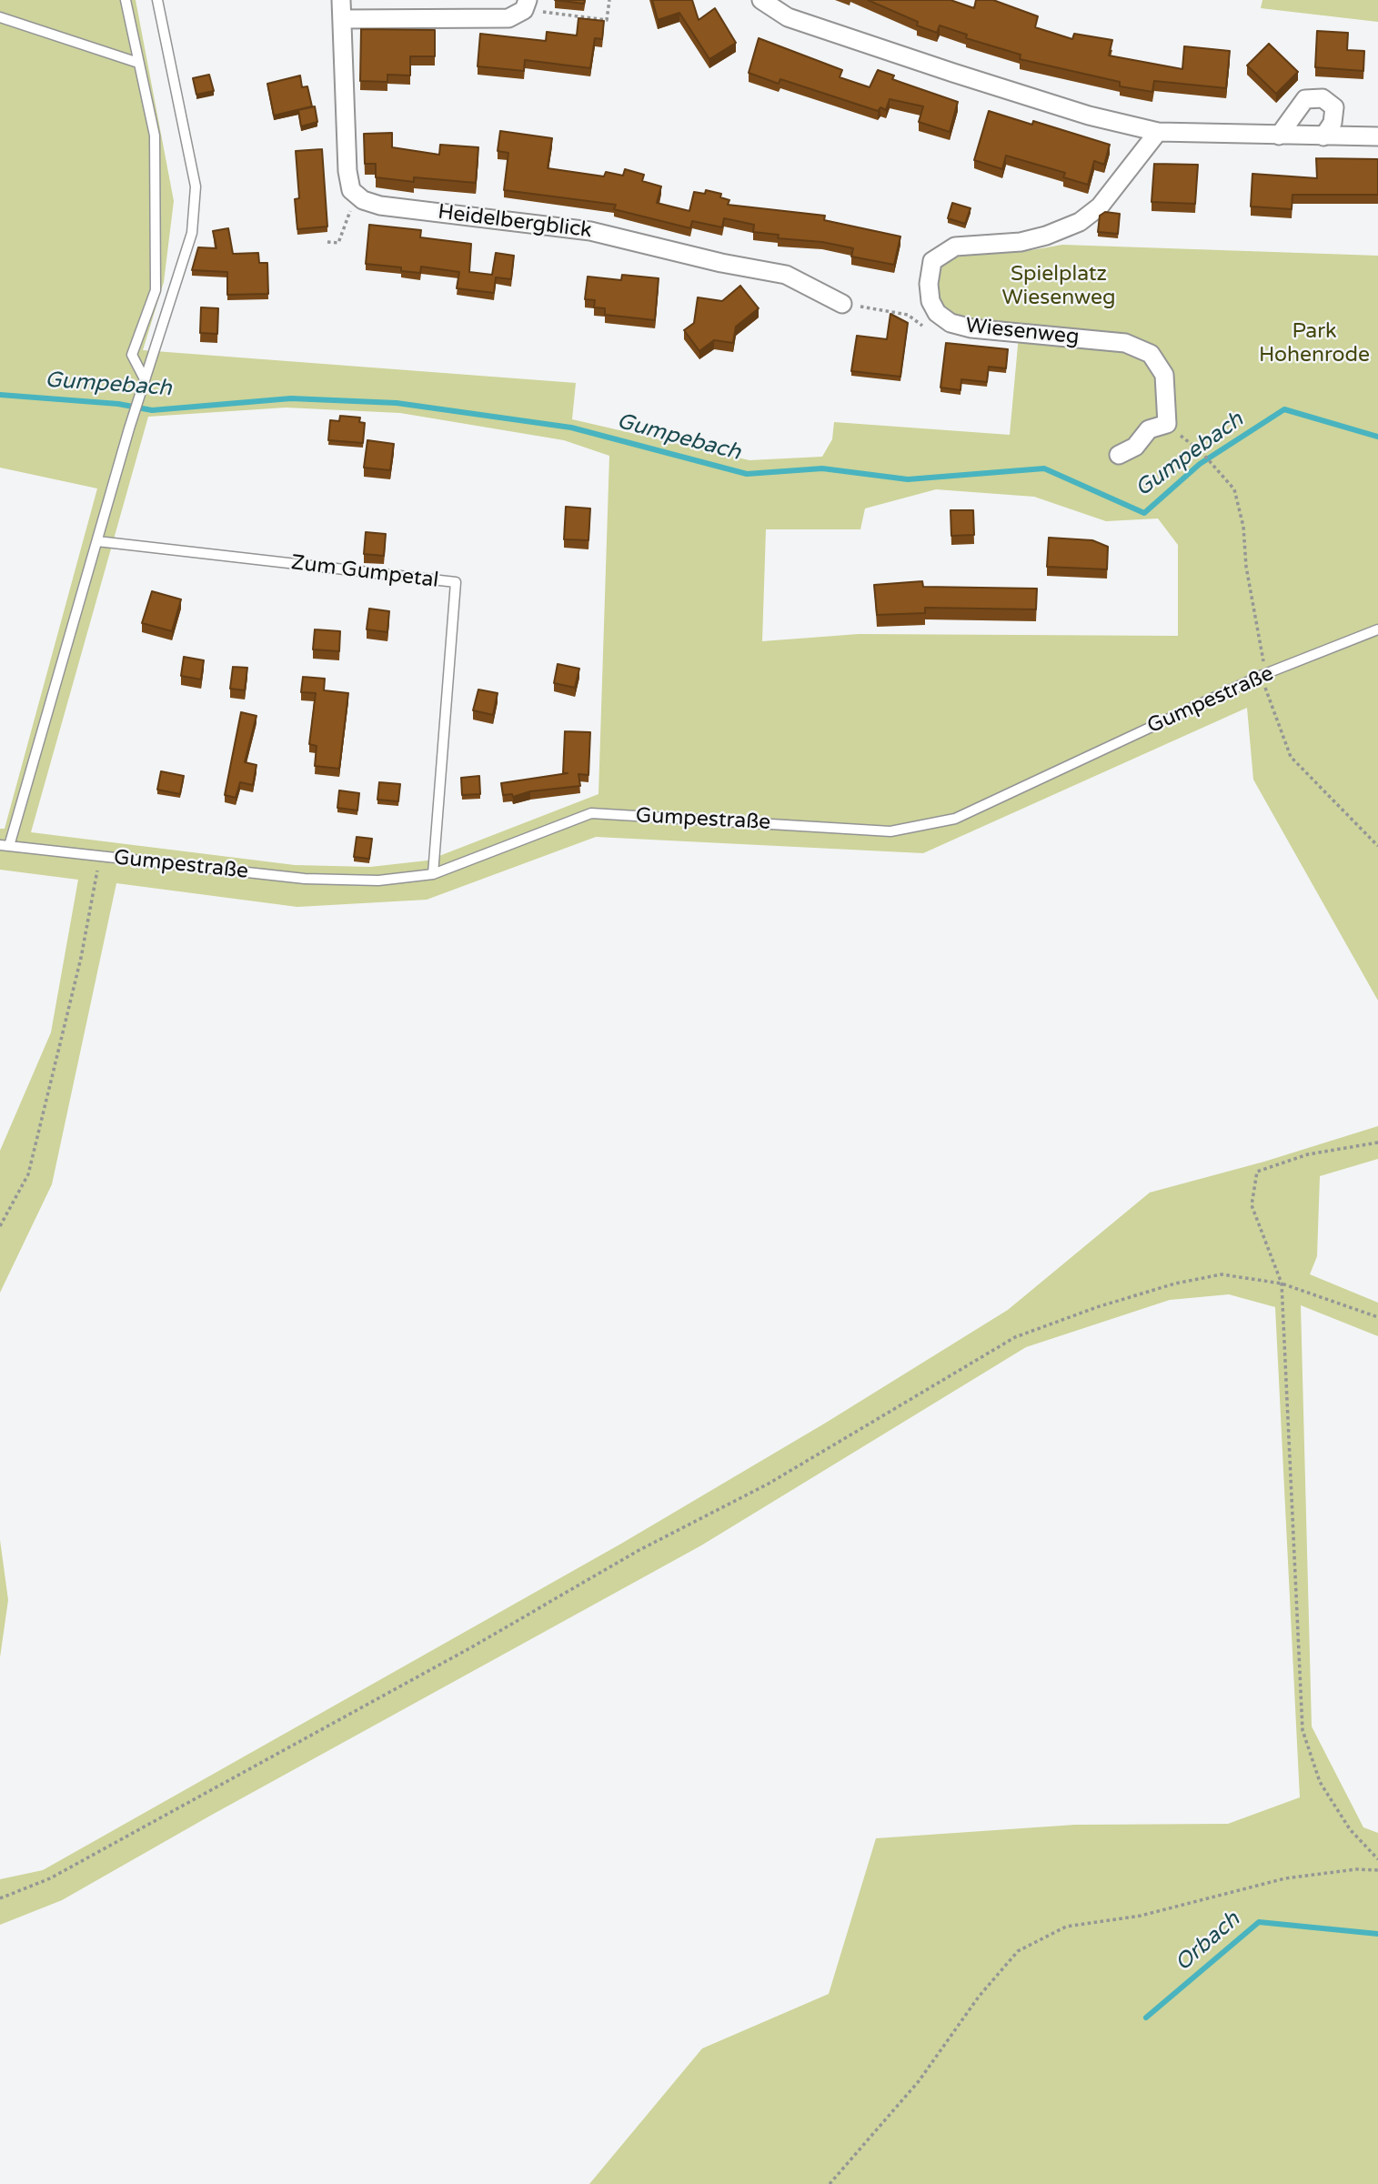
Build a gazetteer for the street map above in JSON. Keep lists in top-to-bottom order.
{
  "streets": {
    "street": ["Heidelbergblick", "Wiesenweg"],
    "lane": ["Zum Gumpetal", "Gumpestraße"]
  },
  "crossings": [
    ["Zum Gumpetal", "Gumpestraße"]
  ],
  "water": ["Gumpebach", "Orbach"],
  "parks": ["Spielplatz Wiesenweg", "Park Hohenrode"]
}
